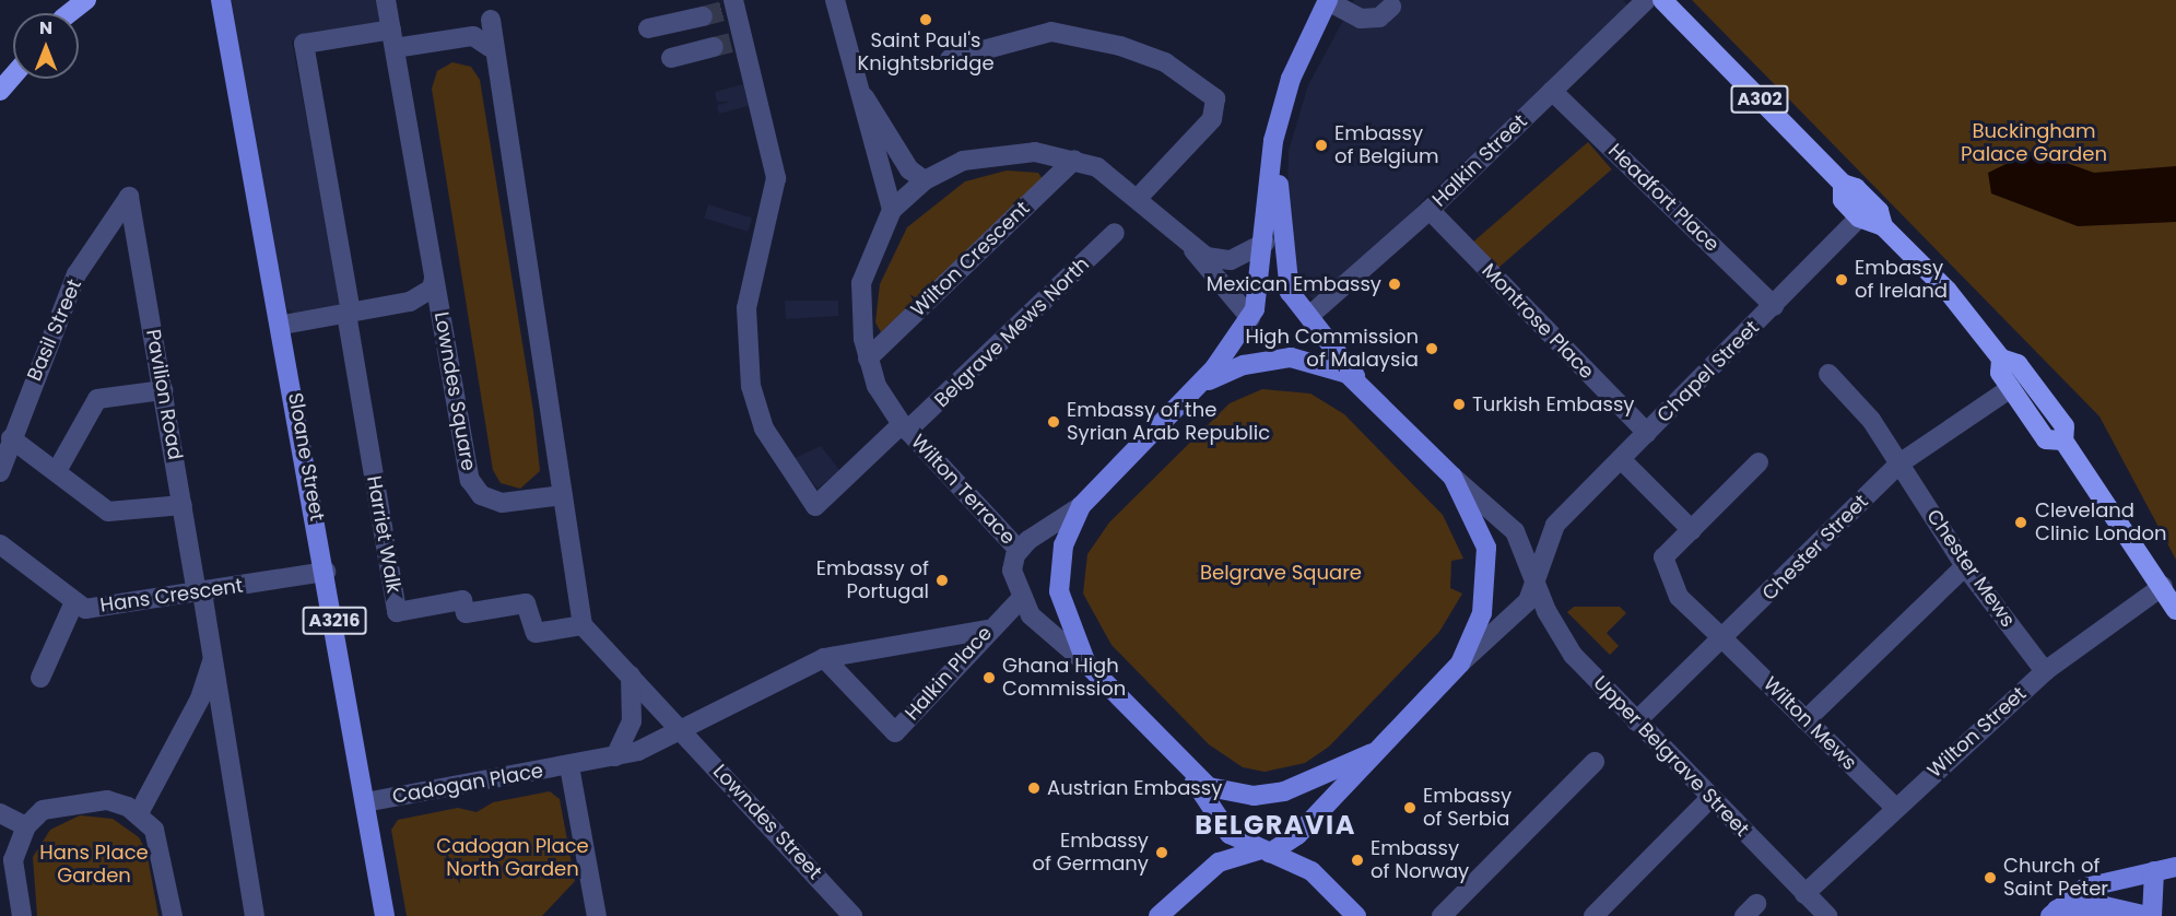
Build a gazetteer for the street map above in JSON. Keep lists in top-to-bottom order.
{
  "streets": {
    "highway": ["A302"],
    "main road": ["Sloane Street", "A3216"],
    "street": [
      "Halkin Street",
      "Headfort Place",
      "Wilton Crescent",
      "Montrose Place",
      "Basil Street",
      "Belgrave Mews North",
      "Chapel Street",
      "Lowndes Square",
      "Pavilion Road",
      "Wilton Terrace",
      "Harriet Walk",
      "Chester Street",
      "Chester Mews",
      "Hans Crescent",
      "Halkin Place",
      "Wilton Mews",
      "Wilton Street",
      "Upper Belgrave Street",
      "Cadogan Place",
      "Lowndes Street"
    ]
  },
  "crossings": [
    ["A302", "Chapel Street"],
    ["A302", "Chester Street"],
    ["A302", "Wilton Street"],
    ["Halkin Street", "Headfort Place"],
    ["Halkin Street", "Montrose Place"],
    ["Headfort Place", "Chapel Street"],
    ["Montrose Place", "Chapel Street"],
    ["Basil Street", "Pavilion Road"],
    ["Belgrave Mews North", "Wilton Terrace"],
    ["Chapel Street", "Upper Belgrave Street"],
    ["Lowndes Square", "Harriet Walk"],
    ["Pavilion Road", "Hans Crescent"],
    ["Sloane Street", "Hans Crescent"],
    ["Sloane Street", "Cadogan Place"],
    ["Harriet Walk", "Lowndes Street"],
    ["Chester Street", "Chester Mews"],
    ["Chester Street", "Wilton Mews"],
    ["Chester Street", "Upper Belgrave Street"],
    ["Chester Mews", "Wilton Street"],
    ["Wilton Mews", "Wilton Street"],
    ["Wilton Street", "Upper Belgrave Street"]
  ],
  "districts": ["BELGRAVIA"],
  "parks": [
    "Buckingham Palace Garden",
    "Belgrave Square",
    "Cadogan Place North Garden",
    "Hans Place Garden"
  ],
  "places": [
    "Saint Paul's Knightsbridge",
    "Embassy of Belgium",
    "Embassy of Ireland",
    "Mexican Embassy",
    "High Commission of Malaysia",
    "Turkish Embassy",
    "Embassy of the Syrian Arab Republic",
    "Cleveland Clinic London",
    "Embassy of Portugal",
    "Ghana High Commission",
    "Austrian Embassy",
    "Embassy of Serbia",
    "Embassy of Germany",
    "Embassy of Norway",
    "Church of Saint Peter"
  ],
  "north": "top"
}
